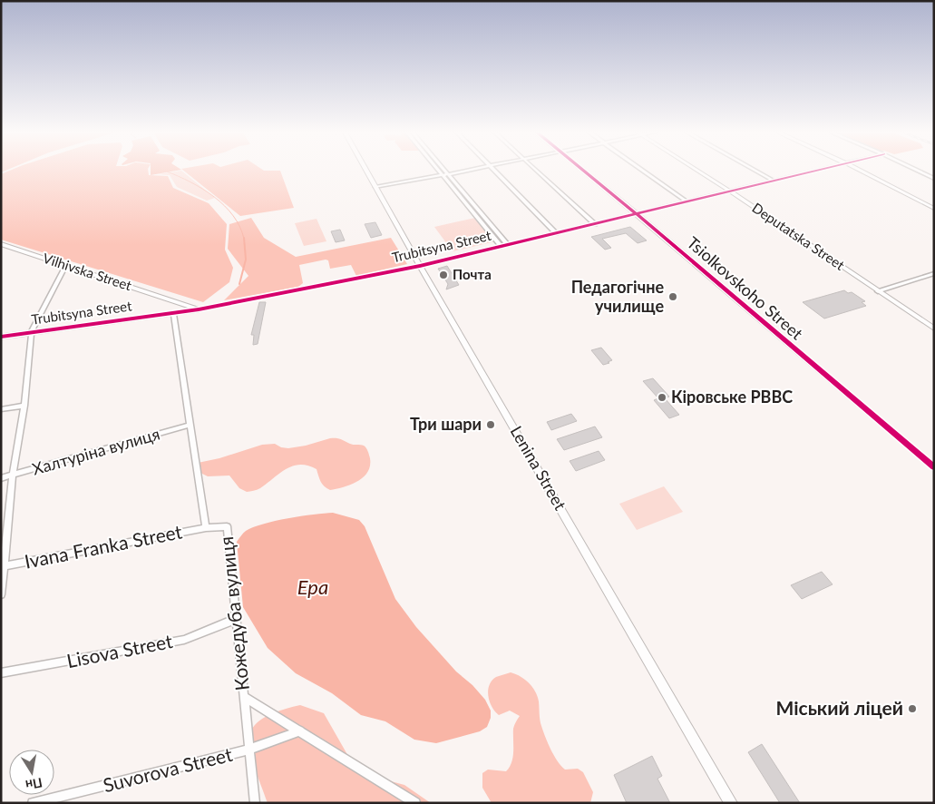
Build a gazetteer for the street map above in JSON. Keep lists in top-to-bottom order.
{
  "streets": {
    "main road": ["Lenina Street"],
    "street": [
      "Deputatska Street",
      "Trubitsyna Street",
      "Vilhivska Street",
      "Tsiolkovskoho Street",
      "Халтуріна вулиця",
      "Ivana Franka Street",
      "Кожедуба вулиця",
      "Lisova Street",
      "Suvorova Street"
    ]
  },
  "crossings": [
    ["Deputatska Street", "Trubitsyna Street"],
    ["Trubitsyna Street", "Vilhivska Street"],
    ["Trubitsyna Street", "Tsiolkovskoho Street"],
    ["Trubitsyna Street", "Lenina Street"],
    ["Trubitsyna Street", "Кожедуба вулиця"],
    ["Халтуріна вулиця", "Кожедуба вулиця"],
    ["Ivana Franka Street", "Кожедуба вулиця"],
    ["Кожедуба вулиця", "Lisova Street"],
    ["Кожедуба вулиця", "Suvorova Street"]
  ],
  "water": ["Ера"],
  "places": [
    "Почта",
    "Педагогічне училище",
    "Кіровське РВВС",
    "Три шари",
    "Міський ліцей"
  ],
  "north": "bottom"
}
